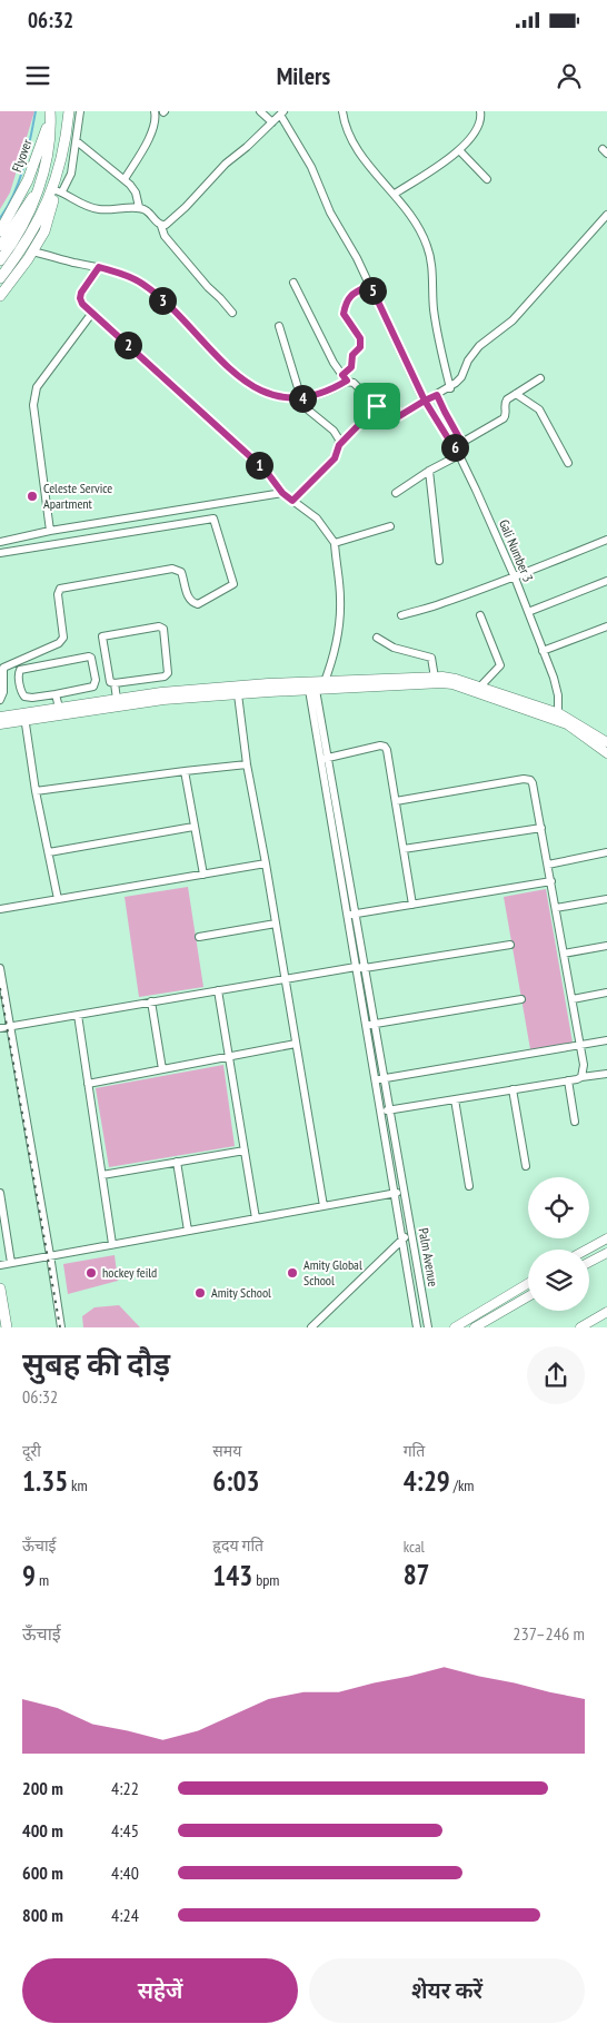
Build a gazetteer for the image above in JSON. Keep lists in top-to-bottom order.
{
  "streets": {
    "main road": ["Flyover"],
    "street": ["Gali Number 3", "Palm Avenue"]
  },
  "places": [
    "Celeste Service Apartment",
    "hockey feild",
    "Amity Global School",
    "Amity School"
  ],
  "page": {
    "status": "06:32",
    "header": "Milers",
    "pins": [
      "5",
      "3",
      "2",
      "4",
      "6",
      "1"
    ],
    "heading": ["सुबह की दौड़", "06:32"],
    "stats": [
      ["दूरी", "1.35 km"],
      ["समय", "6:03"],
      ["गति", "4:29 /km"],
      ["ऊँचाई", "9 m"],
      ["हृदय गति", "143 bpm"],
      ["kcal", "87"]
    ],
    "chart": ["ऊँचाई", "237–246 m"],
    "list": [
      {
        "name": "200 m",
        "note": "4:22"
      },
      {
        "name": "400 m",
        "note": "4:45"
      },
      {
        "name": "600 m",
        "note": "4:40"
      },
      {
        "name": "800 m",
        "note": "4:24"
      }
    ],
    "buttons": ["सहेजें", "शेयर करें"]
  }
}
